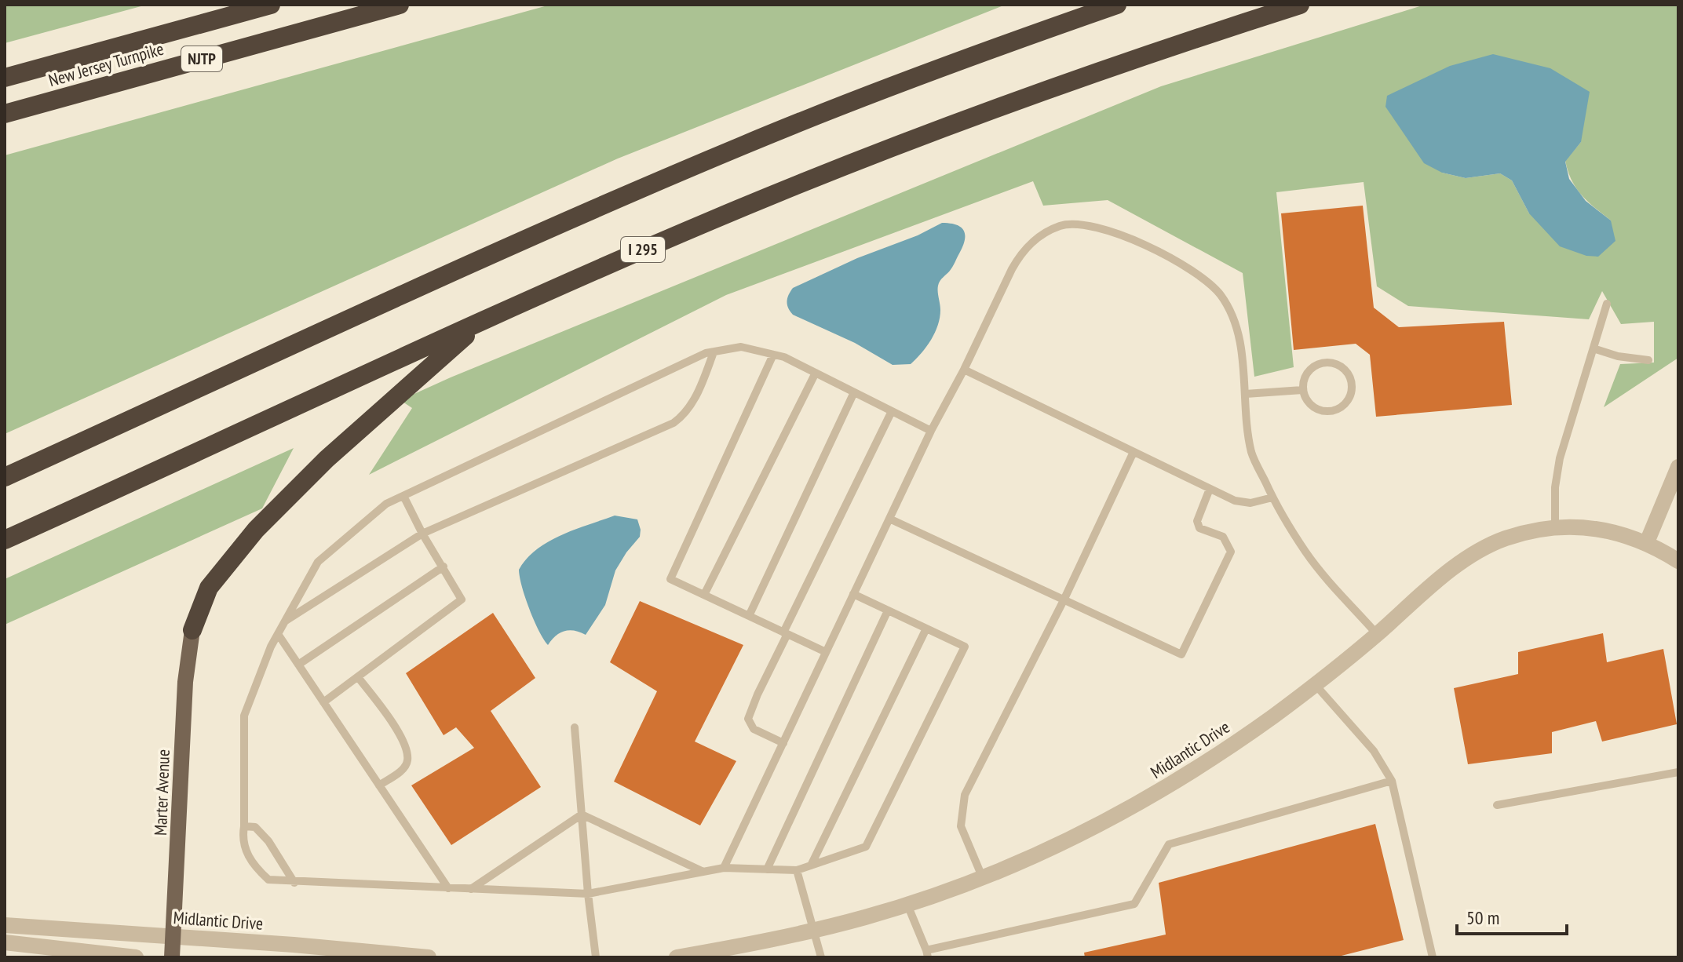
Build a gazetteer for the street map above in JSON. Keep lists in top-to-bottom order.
{
  "streets": {
    "highway": ["NJTP", "New Jersey Turnpike", "I 295"],
    "main road": ["Marter Avenue"],
    "street": ["Midlantic Drive"]
  },
  "crossings": [
    ["Midlantic Drive", "Marter Avenue"]
  ],
  "scale_bar": "50 m"
}
